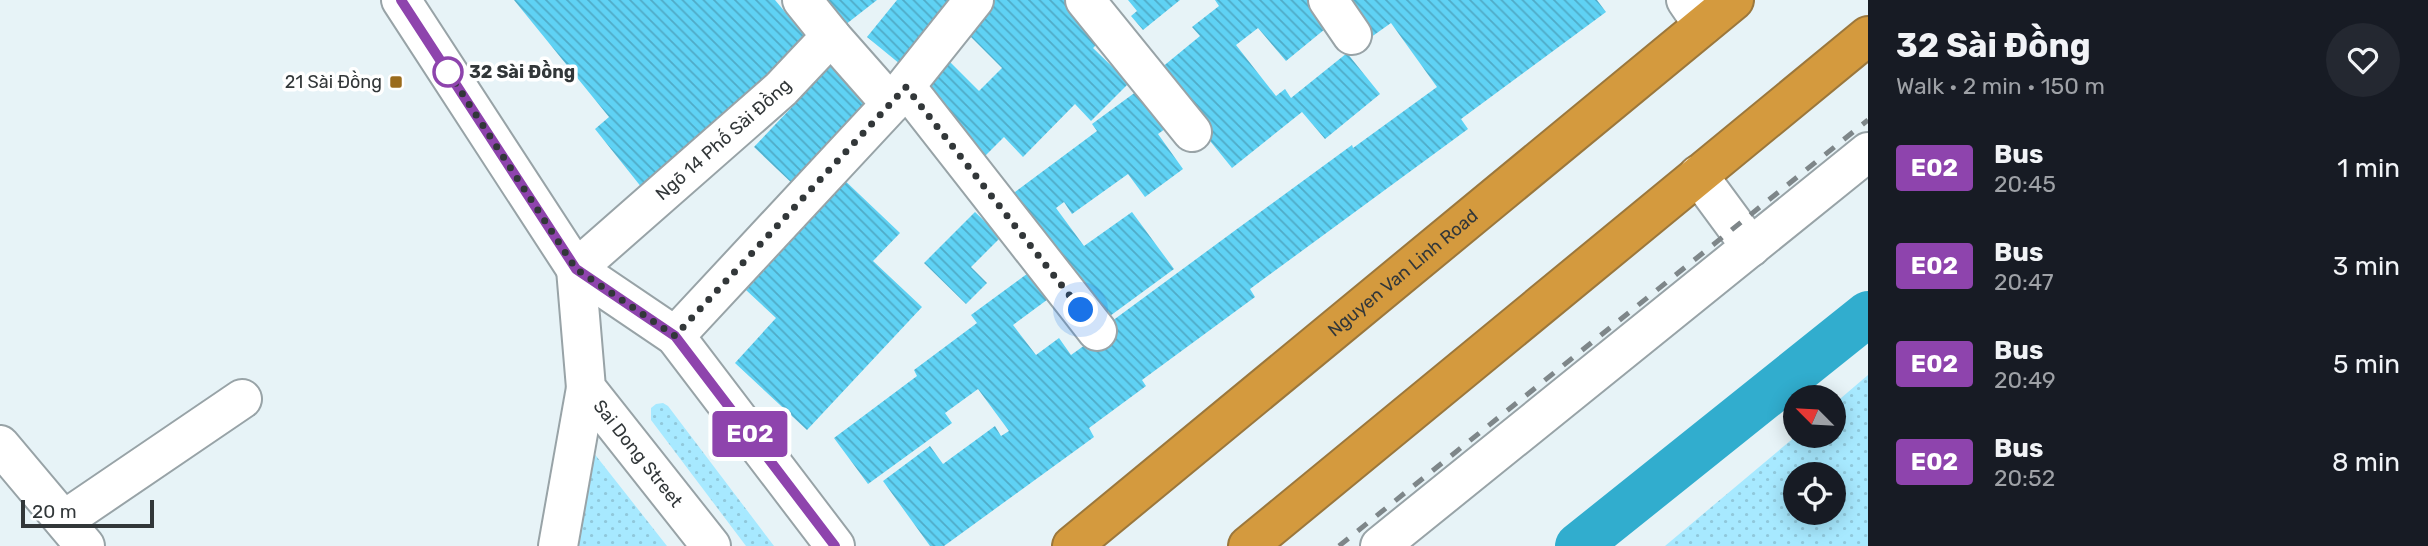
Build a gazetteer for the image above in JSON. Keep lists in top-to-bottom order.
{
  "streets": {
    "highway": ["Nguyen Van Linh Road"],
    "street": ["Ngõ 14 Phố Sài Đồng", "Sai Dong Street"]
  },
  "crossings": [
    ["Ngõ 14 Phố Sài Đồng", "Sai Dong Street"]
  ],
  "places": {
    "other": ["32 Sài Đồng"],
    "transit": ["21 Sài Đồng"]
  },
  "lines": ["bus line E02"],
  "scale_bar": "20 m",
  "north": "top left",
  "page": {
    "on_map": "E02",
    "heading": ["32 Sài Đồng", "Walk · 2 min · 150 m"],
    "list": [
      {
        "mark": "E02",
        "name": "Bus",
        "note": "20:45",
        "value": "1 min"
      },
      {
        "mark": "E02",
        "name": "Bus",
        "note": "20:47",
        "value": "3 min"
      },
      {
        "mark": "E02",
        "name": "Bus",
        "note": "20:49",
        "value": "5 min"
      },
      {
        "mark": "E02",
        "name": "Bus",
        "note": "20:52",
        "value": "8 min"
      }
    ],
    "scale": "20 m"
  }
}
